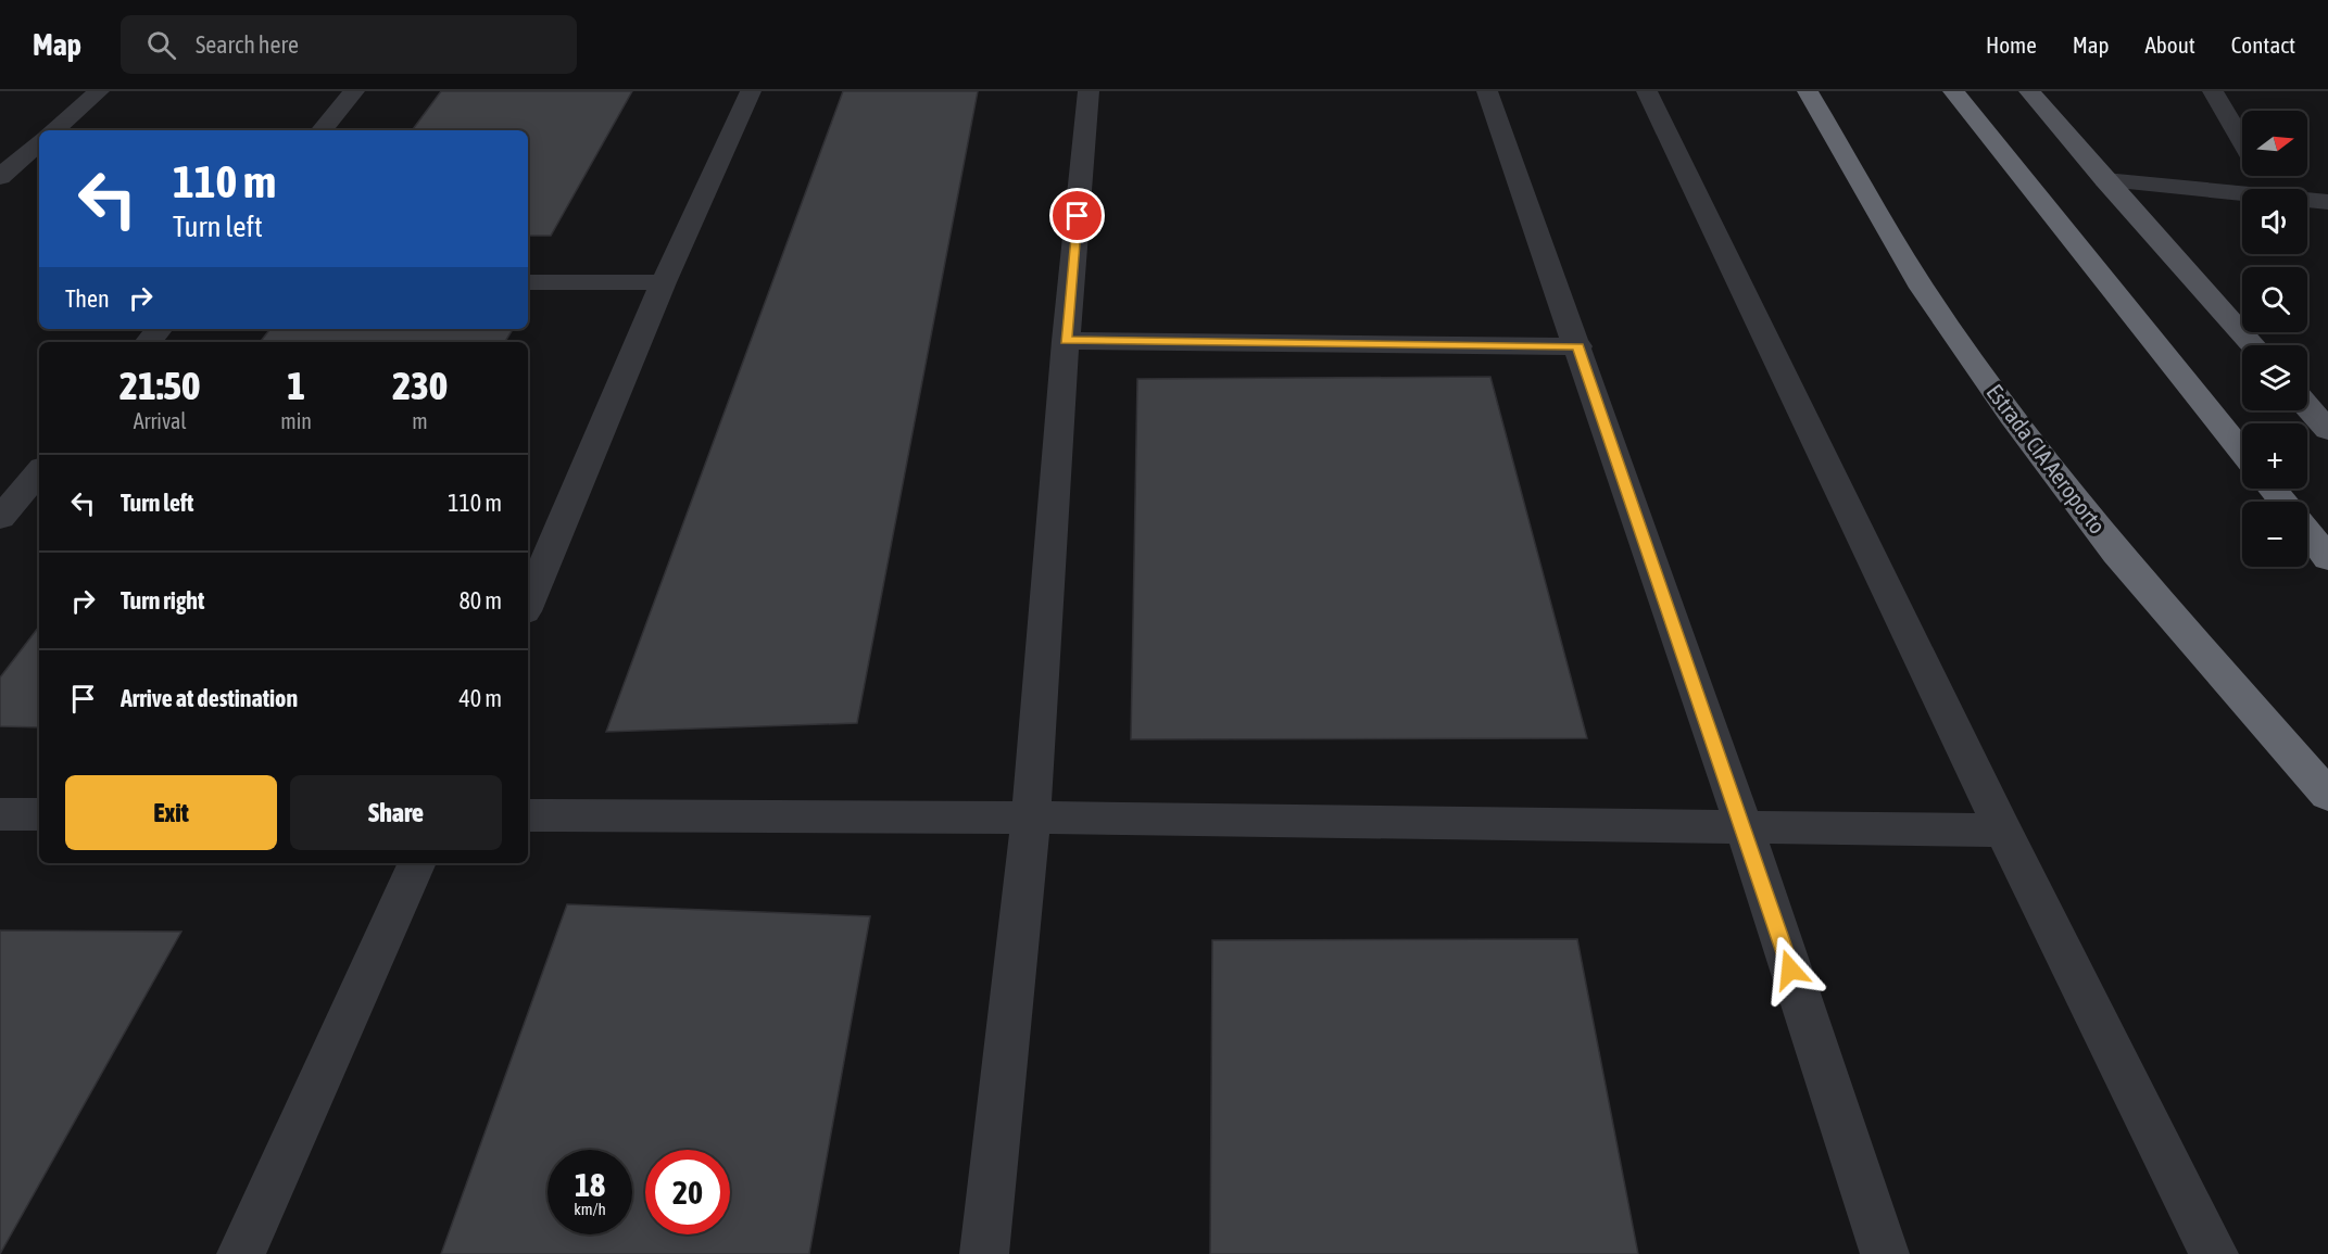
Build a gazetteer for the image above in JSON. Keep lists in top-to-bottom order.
{
  "streets": {
    "highway": ["Estrada CIA Aeroporto"]
  },
  "north": "right",
  "page": {
    "header": "Map",
    "search": "Search here",
    "nav": [
      "Home",
      "Map",
      "About",
      "Contact"
    ],
    "map_buttons": ["+", "−"],
    "turn": ["110 m", "Turn left"],
    "then": "Then",
    "eta": [
      "21:50",
      "Arrival",
      "1",
      "min",
      "230",
      "m"
    ],
    "list": [
      {
        "name": "Turn left",
        "value": "110 m"
      },
      {
        "name": "Turn right",
        "value": "80 m"
      },
      {
        "name": "Arrive at destination",
        "value": "40 m"
      }
    ],
    "buttons": ["Exit", "Share"],
    "speed": "18 km/h",
    "limit": "20"
  }
}
